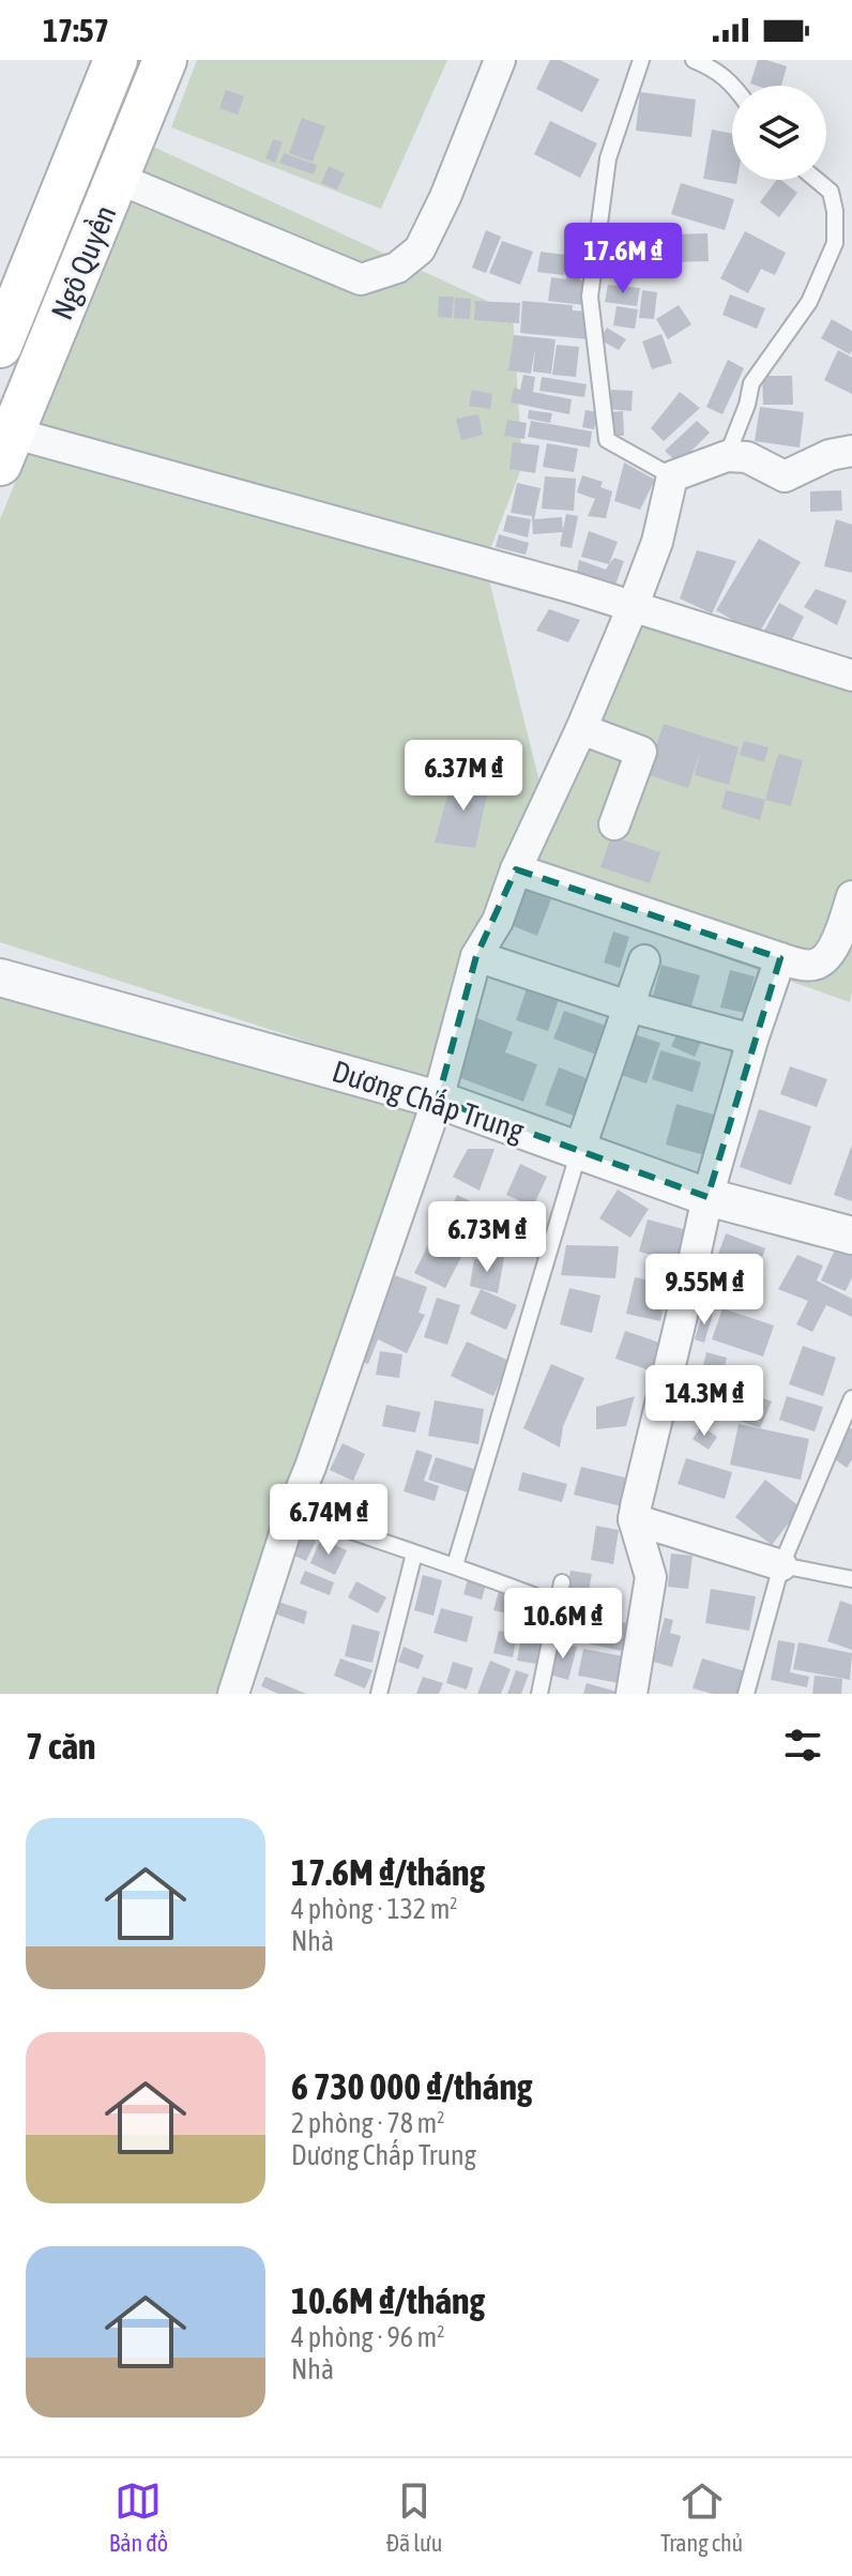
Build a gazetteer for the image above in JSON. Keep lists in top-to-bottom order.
{
  "streets": {
    "main road": ["Ngô Quyền"],
    "street": ["Dương Chấp Trung"]
  },
  "page": {
    "status": "17:57",
    "price": [
      "17.6M ₫",
      "6.37M ₫",
      "6.73M ₫",
      "9.55M ₫",
      "14.3M ₫",
      "6.74M ₫",
      "10.6M ₫"
    ],
    "heading": "7 căn",
    "list": [
      {
        "name": "17.6M ₫/tháng",
        "note": "4 phòng · 132 m² · Nhà"
      },
      {
        "name": "6 730 000 ₫/tháng",
        "note": "2 phòng · 78 m² · Dương Chấp Trung"
      },
      {
        "name": "10.6M ₫/tháng",
        "note": "4 phòng · 96 m² · Nhà"
      }
    ],
    "tabs": ["Bản đồ", "Đã lưu", "Trang chủ"]
  }
}
